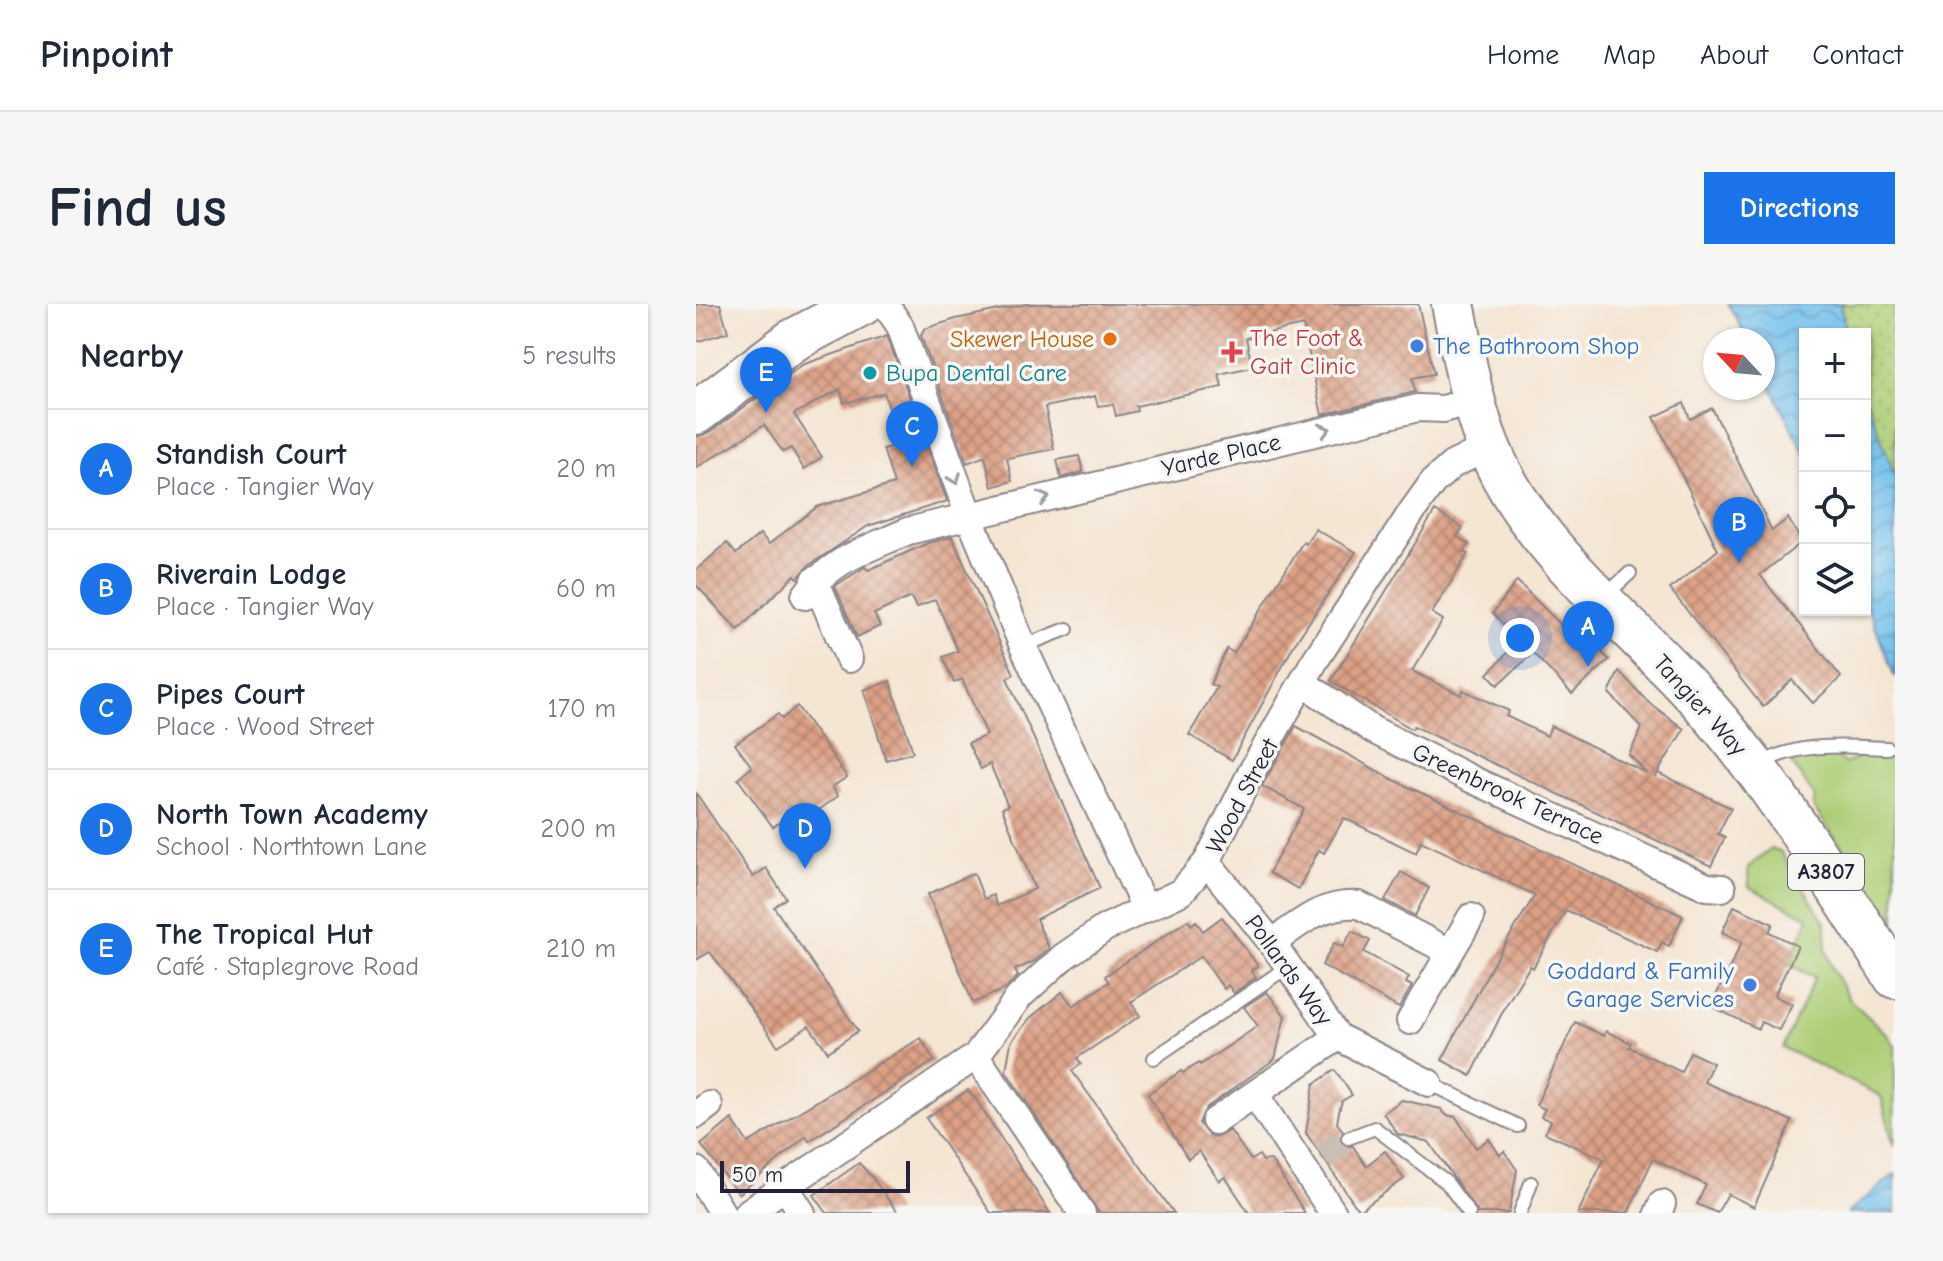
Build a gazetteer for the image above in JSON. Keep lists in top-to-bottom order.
{
  "streets": {
    "main road": ["Tangier Way", "A3807"],
    "street": [
      "Yarde Place",
      "Greenbrook Terrace",
      "Wood Street",
      "Pollards Way"
    ]
  },
  "crossings": [
    ["Yarde Place", "A3807"],
    ["Tangier Way", "Wood Street"],
    ["Tangier Way", "A3807"],
    ["Greenbrook Terrace", "Wood Street"],
    ["Wood Street", "A3807"],
    ["Wood Street", "Pollards Way"]
  ],
  "one_way": ["Yarde Place"],
  "places": {
    "other": [
      "Skewer House",
      "The Bathroom Shop",
      "Bupa Dental Care",
      "Goddard & Family Garage Services"
    ],
    "health": ["The Foot & Gait Clinic"]
  },
  "scale_bar": "50 m",
  "north": "top left",
  "page": {
    "header": "Pinpoint",
    "nav": [
      "Home",
      "Map",
      "About",
      "Contact"
    ],
    "buttons": "Directions",
    "title": "Find us",
    "heading": ["Nearby", "5 results"],
    "map_buttons": ["+", "−"],
    "pins": [
      "E",
      "C",
      "B",
      "A",
      "D"
    ],
    "list": [
      {
        "mark": "A",
        "name": "Standish Court",
        "note": "Place · Tangier Way",
        "value": "20 m"
      },
      {
        "mark": "B",
        "name": "Riverain Lodge",
        "note": "Place · Tangier Way",
        "value": "60 m"
      },
      {
        "mark": "C",
        "name": "Pipes Court",
        "note": "Place · Wood Street",
        "value": "170 m"
      },
      {
        "mark": "D",
        "name": "North Town Academy",
        "note": "School · Northtown Lane",
        "value": "200 m"
      },
      {
        "mark": "E",
        "name": "The Tropical Hut",
        "note": "Café · Staplegrove Road",
        "value": "210 m"
      }
    ],
    "scale": "50 m"
  }
}
